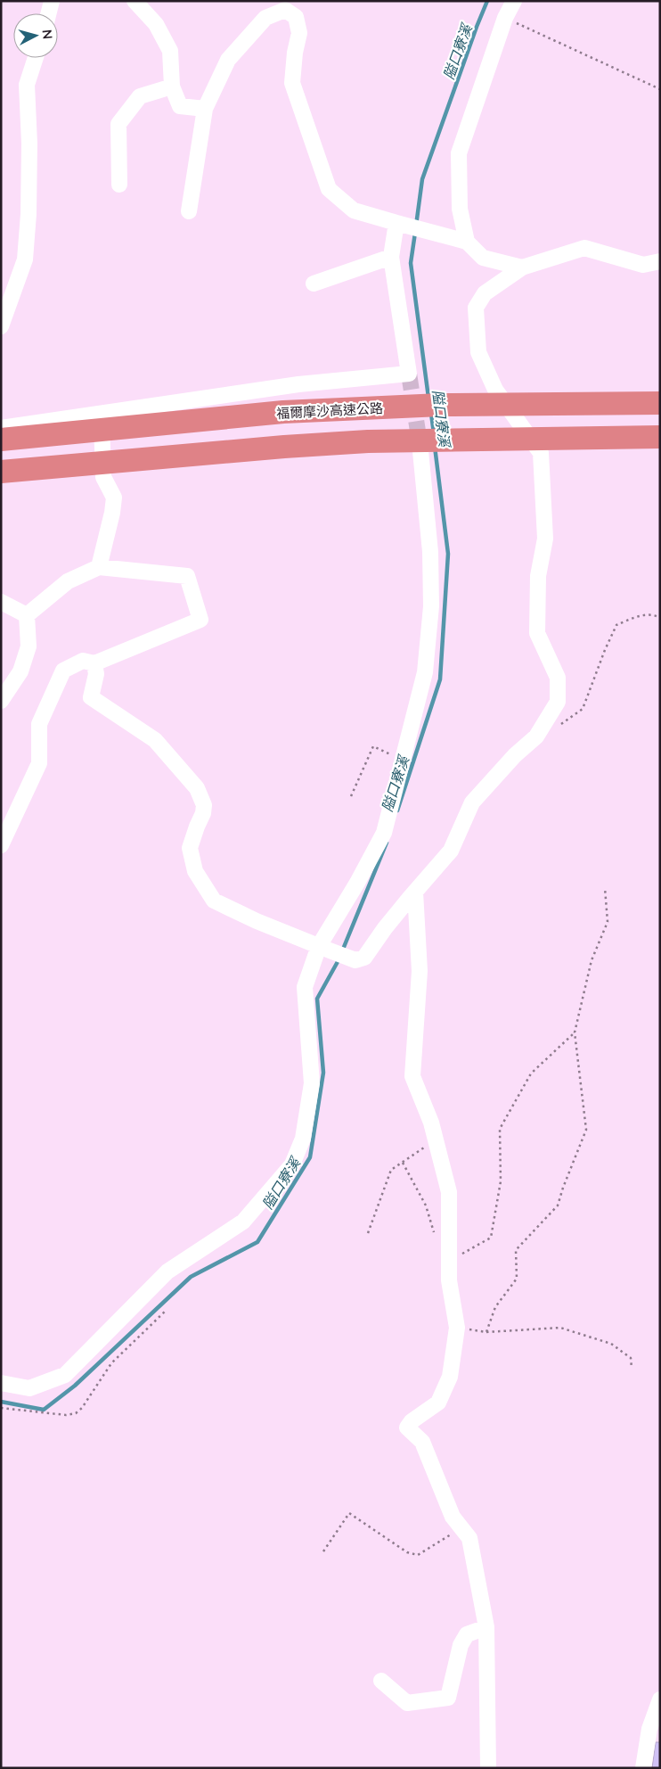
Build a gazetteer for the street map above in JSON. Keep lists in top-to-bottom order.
{
  "streets": {
    "highway": ["福爾摩沙高速公路"]
  },
  "water": ["隘口寮溪"],
  "north": "right"
}
